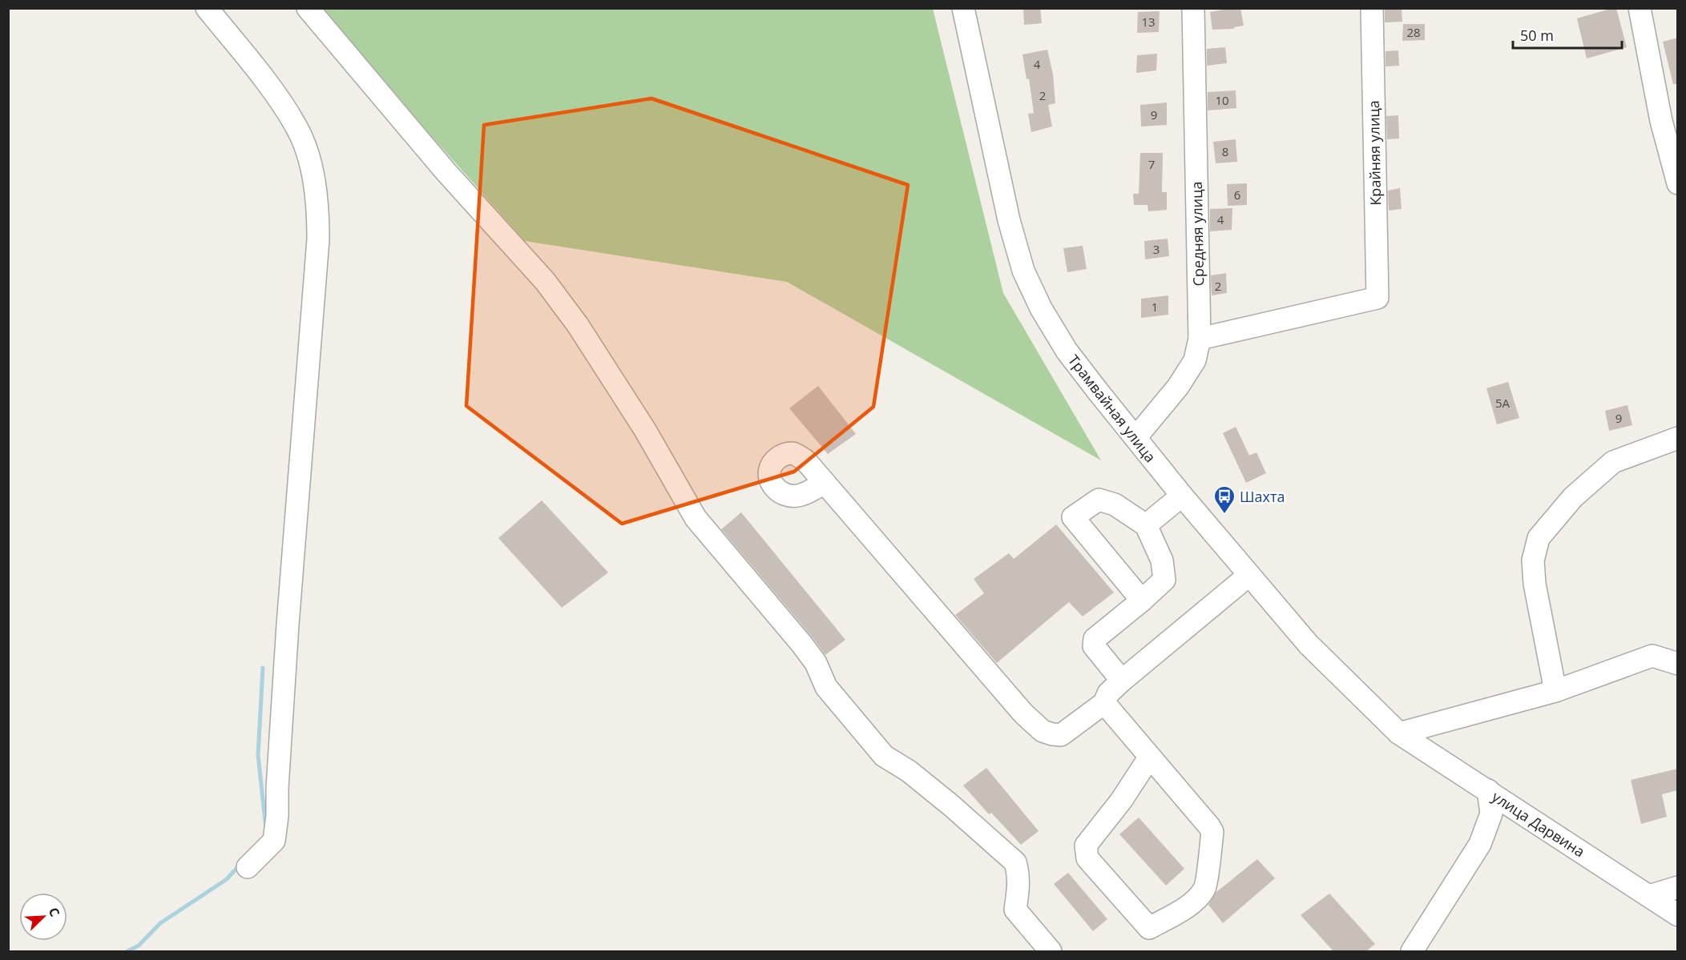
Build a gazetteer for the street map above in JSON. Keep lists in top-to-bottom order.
{
  "streets": {
    "street": [
      "Крайняя улица",
      "Средняя улица",
      "Трамвайная улица",
      "улица Дарвина"
    ]
  },
  "crossings": [
    ["Крайняя улица", "Средняя улица"],
    ["Средняя улица", "Трамвайная улица"],
    ["Трамвайная улица", "улица Дарвина"]
  ],
  "places": {
    "bus stop": ["Шахта"]
  },
  "house_numbers": [
    "13",
    "28",
    "4",
    "2",
    "10",
    "9",
    "8",
    "7",
    "6",
    "4",
    "3",
    "2",
    "1",
    "5А",
    "9"
  ],
  "scale_bar": "50 m",
  "north": "top right"
}
